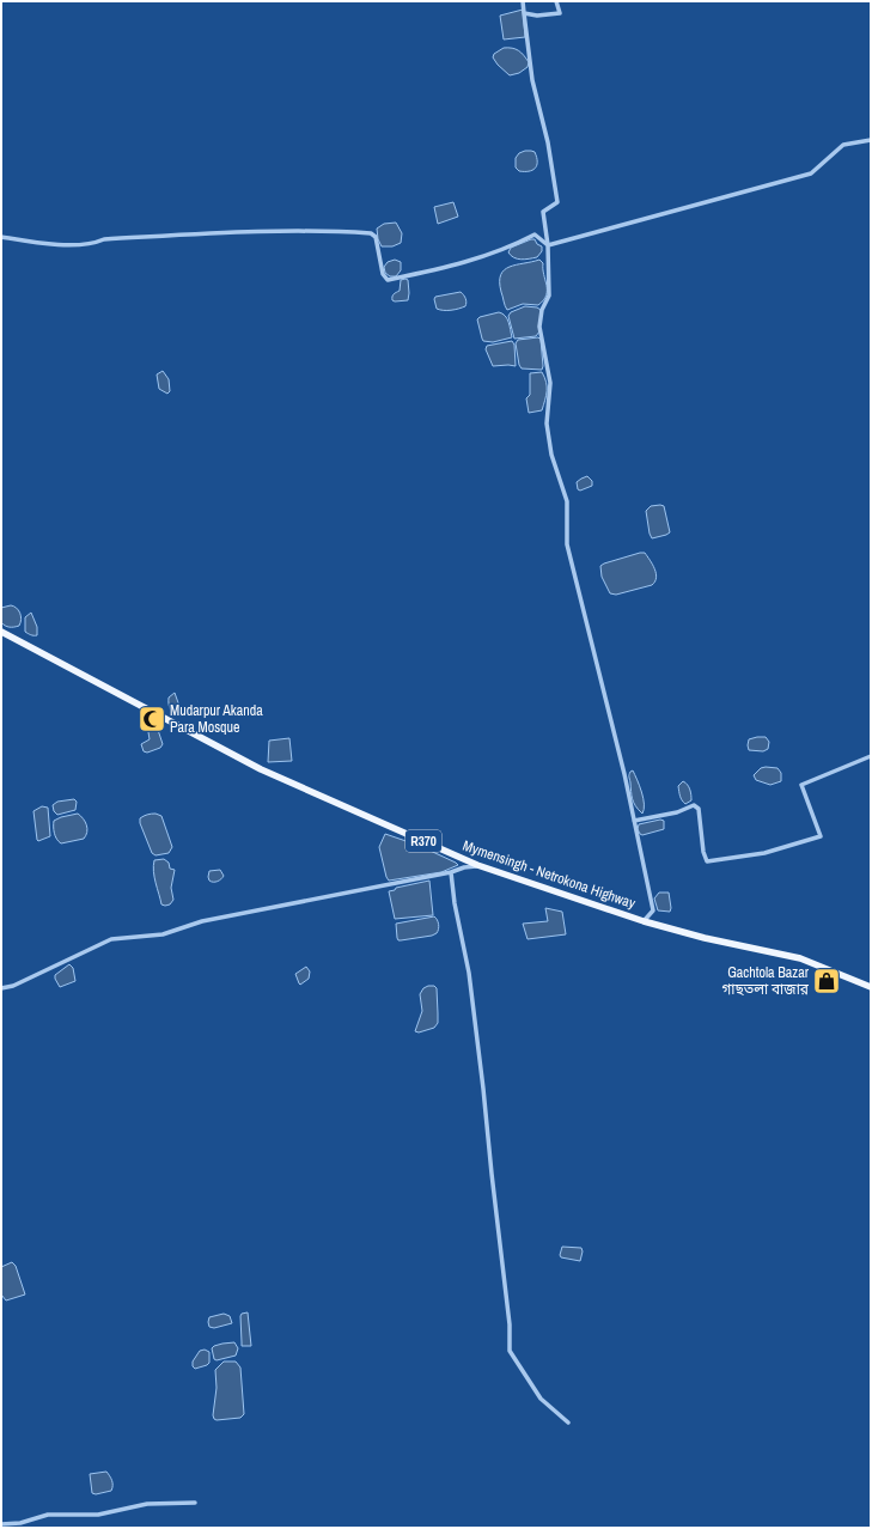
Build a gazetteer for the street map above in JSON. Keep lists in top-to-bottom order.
{
  "streets": {
    "main road": ["R370", "Mymensingh - Netrokona Highway"]
  },
  "places": {
    "mosque": ["Mudarpur Akanda Para Mosque"],
    "shop": ["Gachtola Bazar গাছতলা বাজার"]
  }
}
